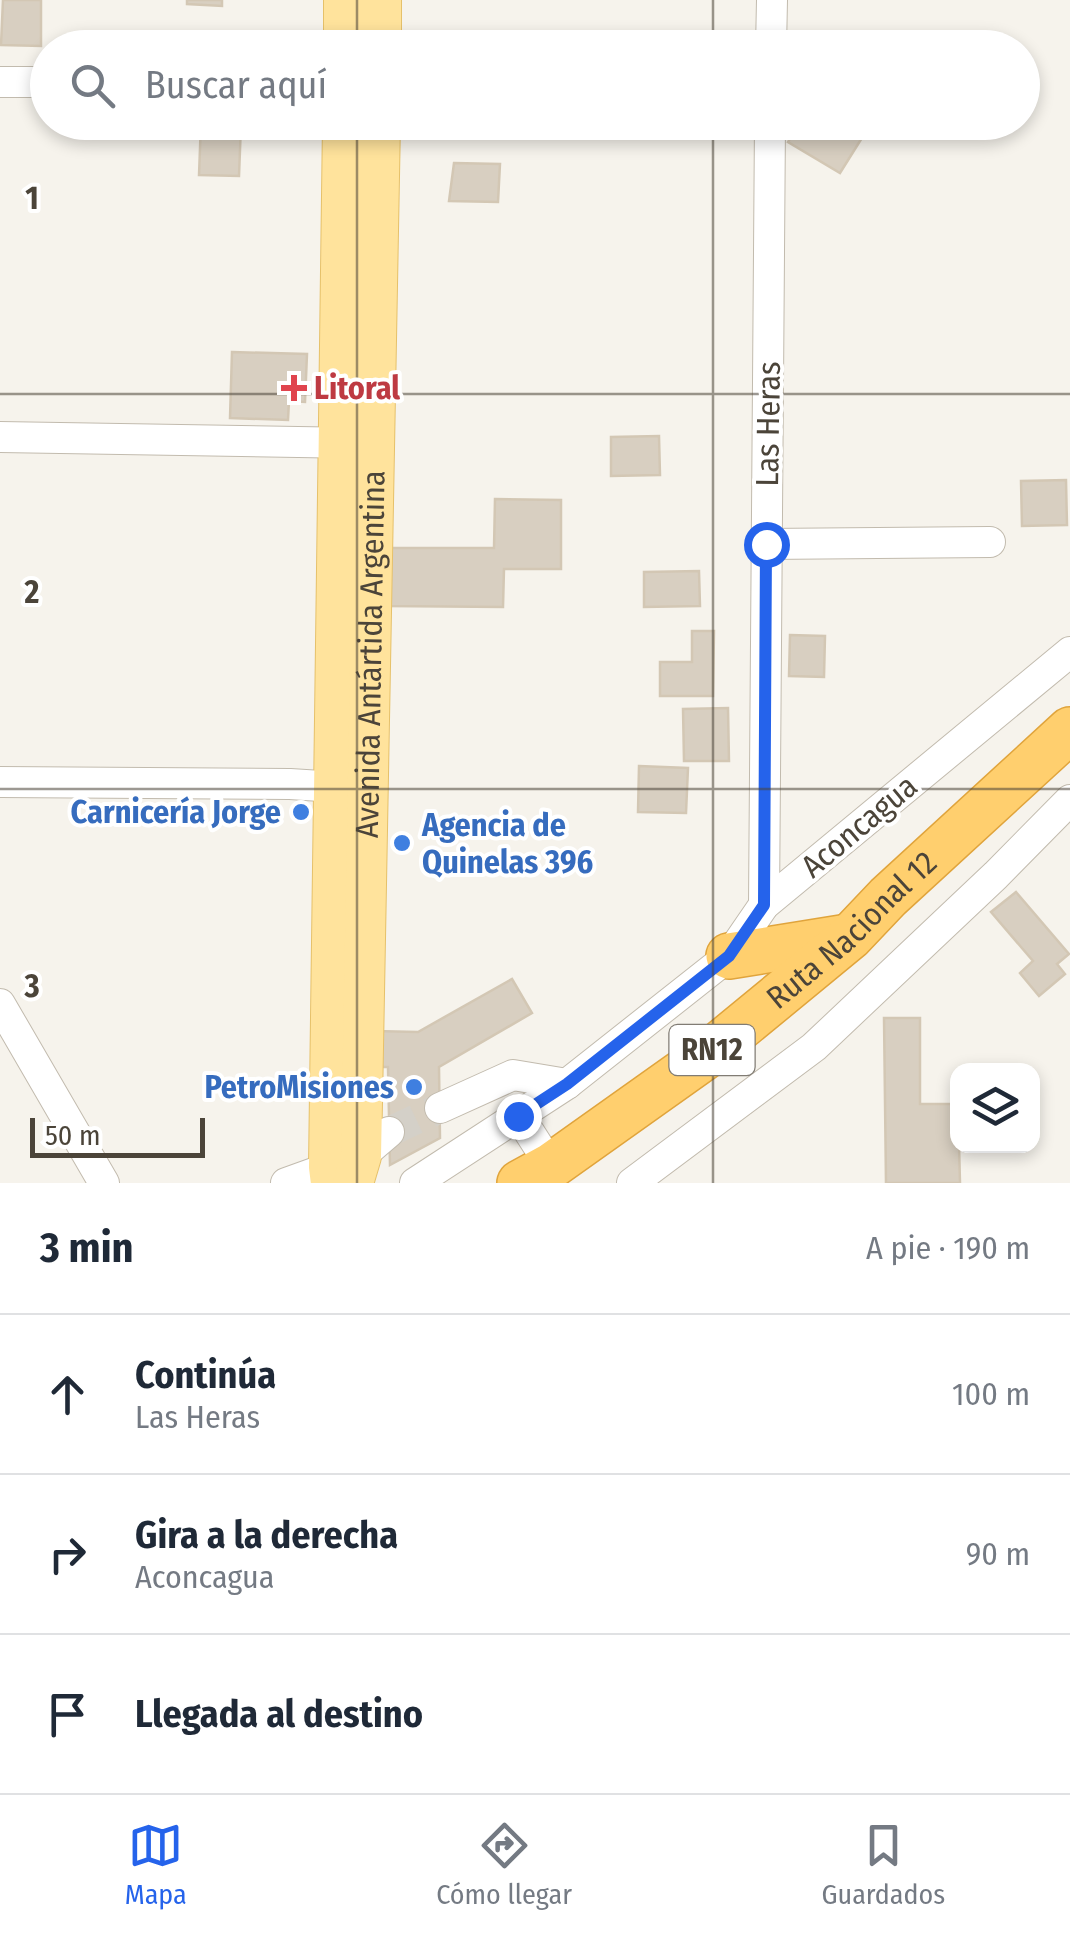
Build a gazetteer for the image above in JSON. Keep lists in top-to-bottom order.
{
  "streets": {
    "highway": ["Ruta Nacional 12", "RN12"],
    "main road": ["Avenida Antártida Argentina"],
    "street": ["Las Heras", "Aconcagua"]
  },
  "crossings": [
    ["Las Heras", "Aconcagua"]
  ],
  "places": {
    "health": ["Litoral"],
    "other": ["Carnicería Jorge", "Agencia de Quinelas 396", "PetroMisiones"]
  },
  "scale_bar": "50 m",
  "page": {
    "search": "Buscar aquí",
    "scale": "50 m",
    "heading": ["3 min", "A pie · 190 m"],
    "list": [
      ["Continúa", "Las Heras", "100 m"],
      ["Gira a la derecha", "Aconcagua", "90 m"],
      "Llegada al destino"
    ],
    "nav": ["Mapa", "Cómo llegar", "Guardados"]
  },
  "grid": {
    "rows": ["1", "2", "3"]
  }
}
